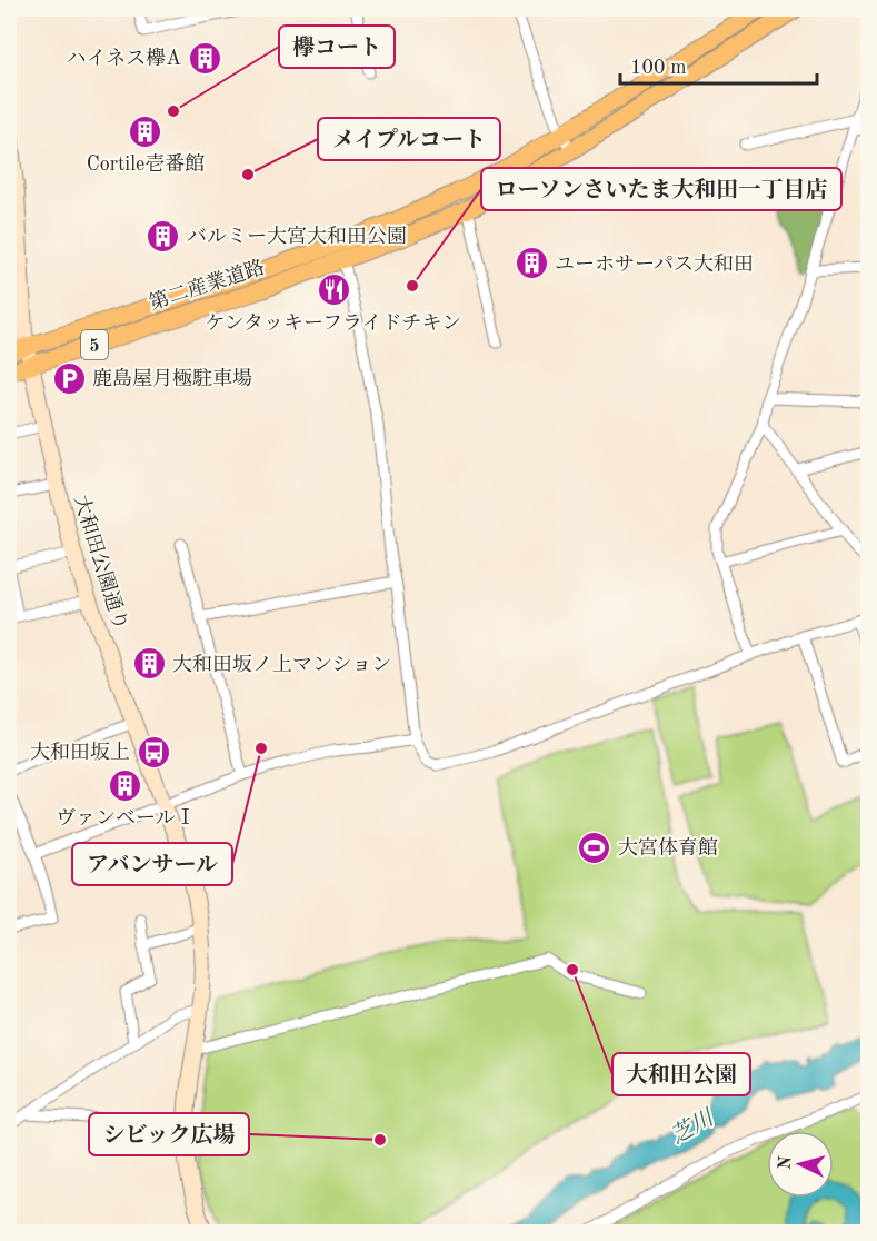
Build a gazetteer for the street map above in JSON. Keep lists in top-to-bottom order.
{
  "streets": {
    "main road": ["第二産業道路", "5"],
    "street": ["大和田公園通り"]
  },
  "crossings": [
    ["第二産業道路", "大和田公園通り"]
  ],
  "water": ["芝川"],
  "places": {
    "building": [
      "ハイネス欅A",
      "Cortile壱番館",
      "バルミー大宮大和田公園",
      "ユーホサーパス大和田",
      "大和田坂ノ上マンション",
      "ヴァンベールⅠ"
    ],
    "other": [
      "欅コート",
      "メイプルコート",
      "ローソンさいたま大和田一丁目店",
      "アバンサール",
      "大和田公園",
      "シビック広場"
    ],
    "restaurant": ["ケンタッキーフライドチキン"],
    "parking": ["鹿島屋月極駐車場"],
    "bus stop": ["大和田坂上"],
    "sports": ["大宮体育館"]
  },
  "scale_bar": "100 m",
  "north": "left"
}
